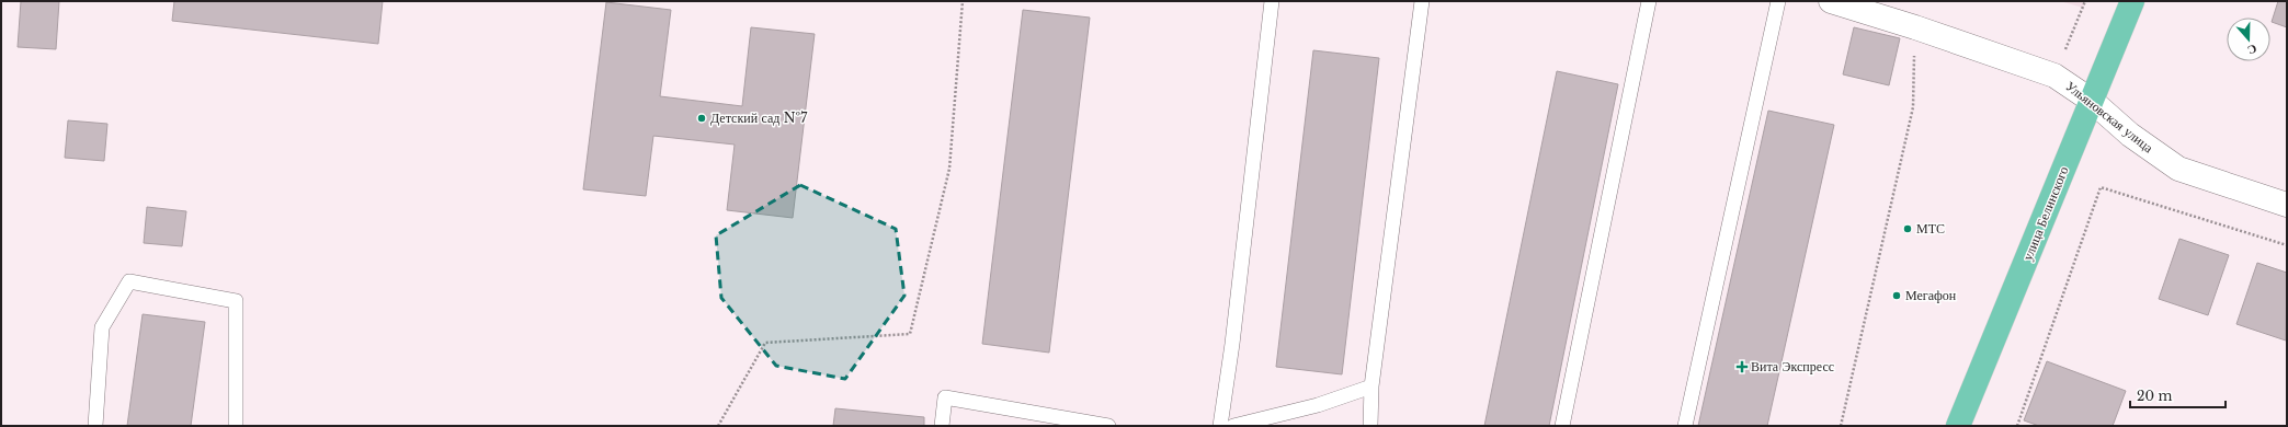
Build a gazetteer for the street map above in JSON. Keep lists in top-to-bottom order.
{
  "streets": {
    "main road": ["улица Белинского"],
    "street": ["Ульяновская улица"]
  },
  "crossings": [
    ["Ульяновская улица", "улица Белинского"]
  ],
  "places": {
    "other": ["Детский сад №7", "МТС", "Мегафон"],
    "health": ["Вита Экспресс"]
  },
  "scale_bar": "20 m",
  "north": "bottom"
}
